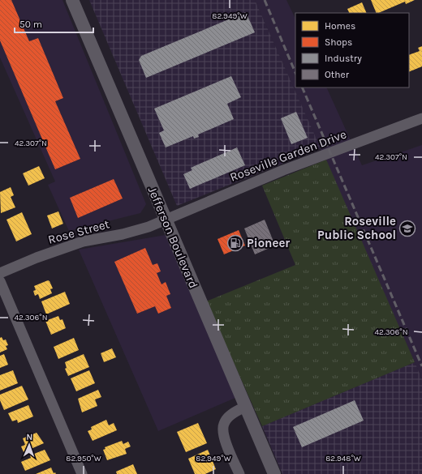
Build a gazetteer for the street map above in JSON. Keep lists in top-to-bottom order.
{
  "streets": {
    "street": ["Roseville Garden Drive", "Rose Street", "Jefferson Boulevard"]
  },
  "crossings": [
    ["Roseville Garden Drive", "Rose Street"],
    ["Roseville Garden Drive", "Jefferson Boulevard"],
    ["Rose Street", "Jefferson Boulevard"]
  ],
  "places": {
    "school or university": ["Roseville Public School"],
    "fuel station": ["Pioneer"]
  },
  "legend": [
    "Homes",
    "Shops",
    "Industry",
    "Other"
  ],
  "scale_bar": "50 m",
  "north": "top",
  "coordinates": [
    "82.949°W",
    "42.307°N",
    "42.306°N",
    "82.950°W",
    "82.948°W"
  ]
}
